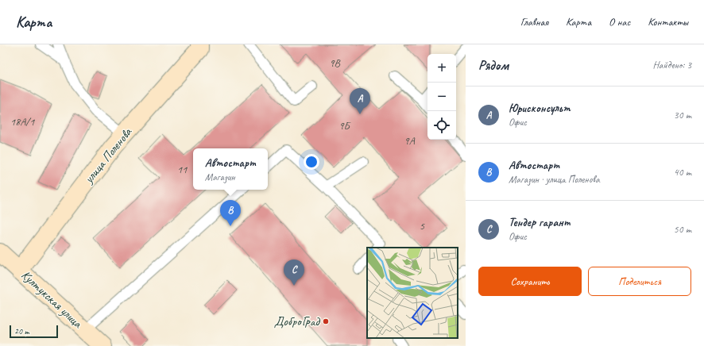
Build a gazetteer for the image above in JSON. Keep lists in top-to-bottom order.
{
  "streets": {
    "street": ["улица Поленова", "Култукская улица"]
  },
  "crossings": [
    ["улица Поленова", "Култукская улица"]
  ],
  "places": ["ДоброГрад"],
  "house_numbers": [
    "9В",
    "18А/1",
    "9Б",
    "9А",
    "11",
    "5"
  ],
  "scale_bar": "20 m",
  "page": {
    "header": "Карта",
    "nav": [
      "Главная",
      "Карта",
      "О нас",
      "Контакты"
    ],
    "heading": ["Рядом", "Найдено: 3"],
    "map_buttons": ["+", "−"],
    "list": [
      {
        "mark": "A",
        "name": "Юрисконсульт",
        "note": "Офис",
        "value": "30 m"
      },
      {
        "mark": "B",
        "name": "Автостарт",
        "note": "Магазин · улица Поленова",
        "value": "40 m"
      },
      {
        "mark": "C",
        "name": "Тендер гарант",
        "note": "Офис",
        "value": "50 m"
      }
    ],
    "pins": ["A", "B", "C"],
    "popup": ["Автостарт", "Магазин"],
    "buttons": ["Сохранить", "Поделиться"],
    "scale": "20 m"
  }
}
